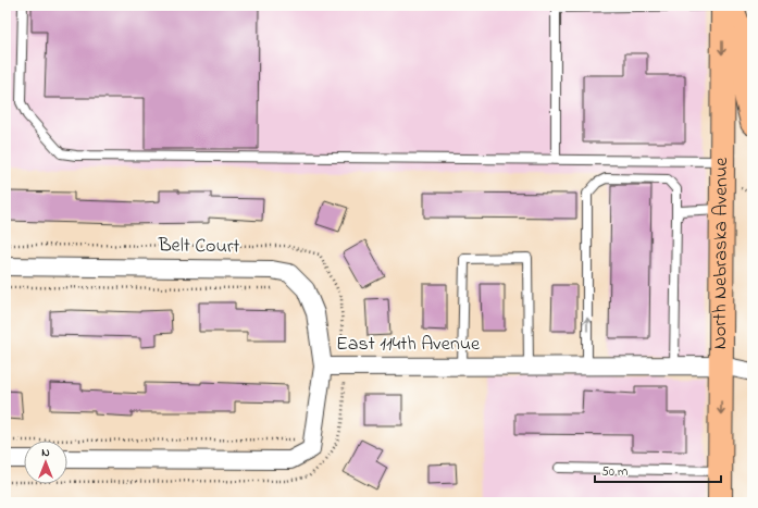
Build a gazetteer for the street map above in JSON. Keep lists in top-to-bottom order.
{
  "streets": {
    "main road": ["North Nebraska Avenue"],
    "street": ["Belt Court", "East 114th Avenue"]
  },
  "crossings": [
    ["Belt Court", "East 114th Avenue"],
    ["North Nebraska Avenue", "East 114th Avenue"]
  ],
  "scale_bar": "50 m",
  "north": "top"
}
